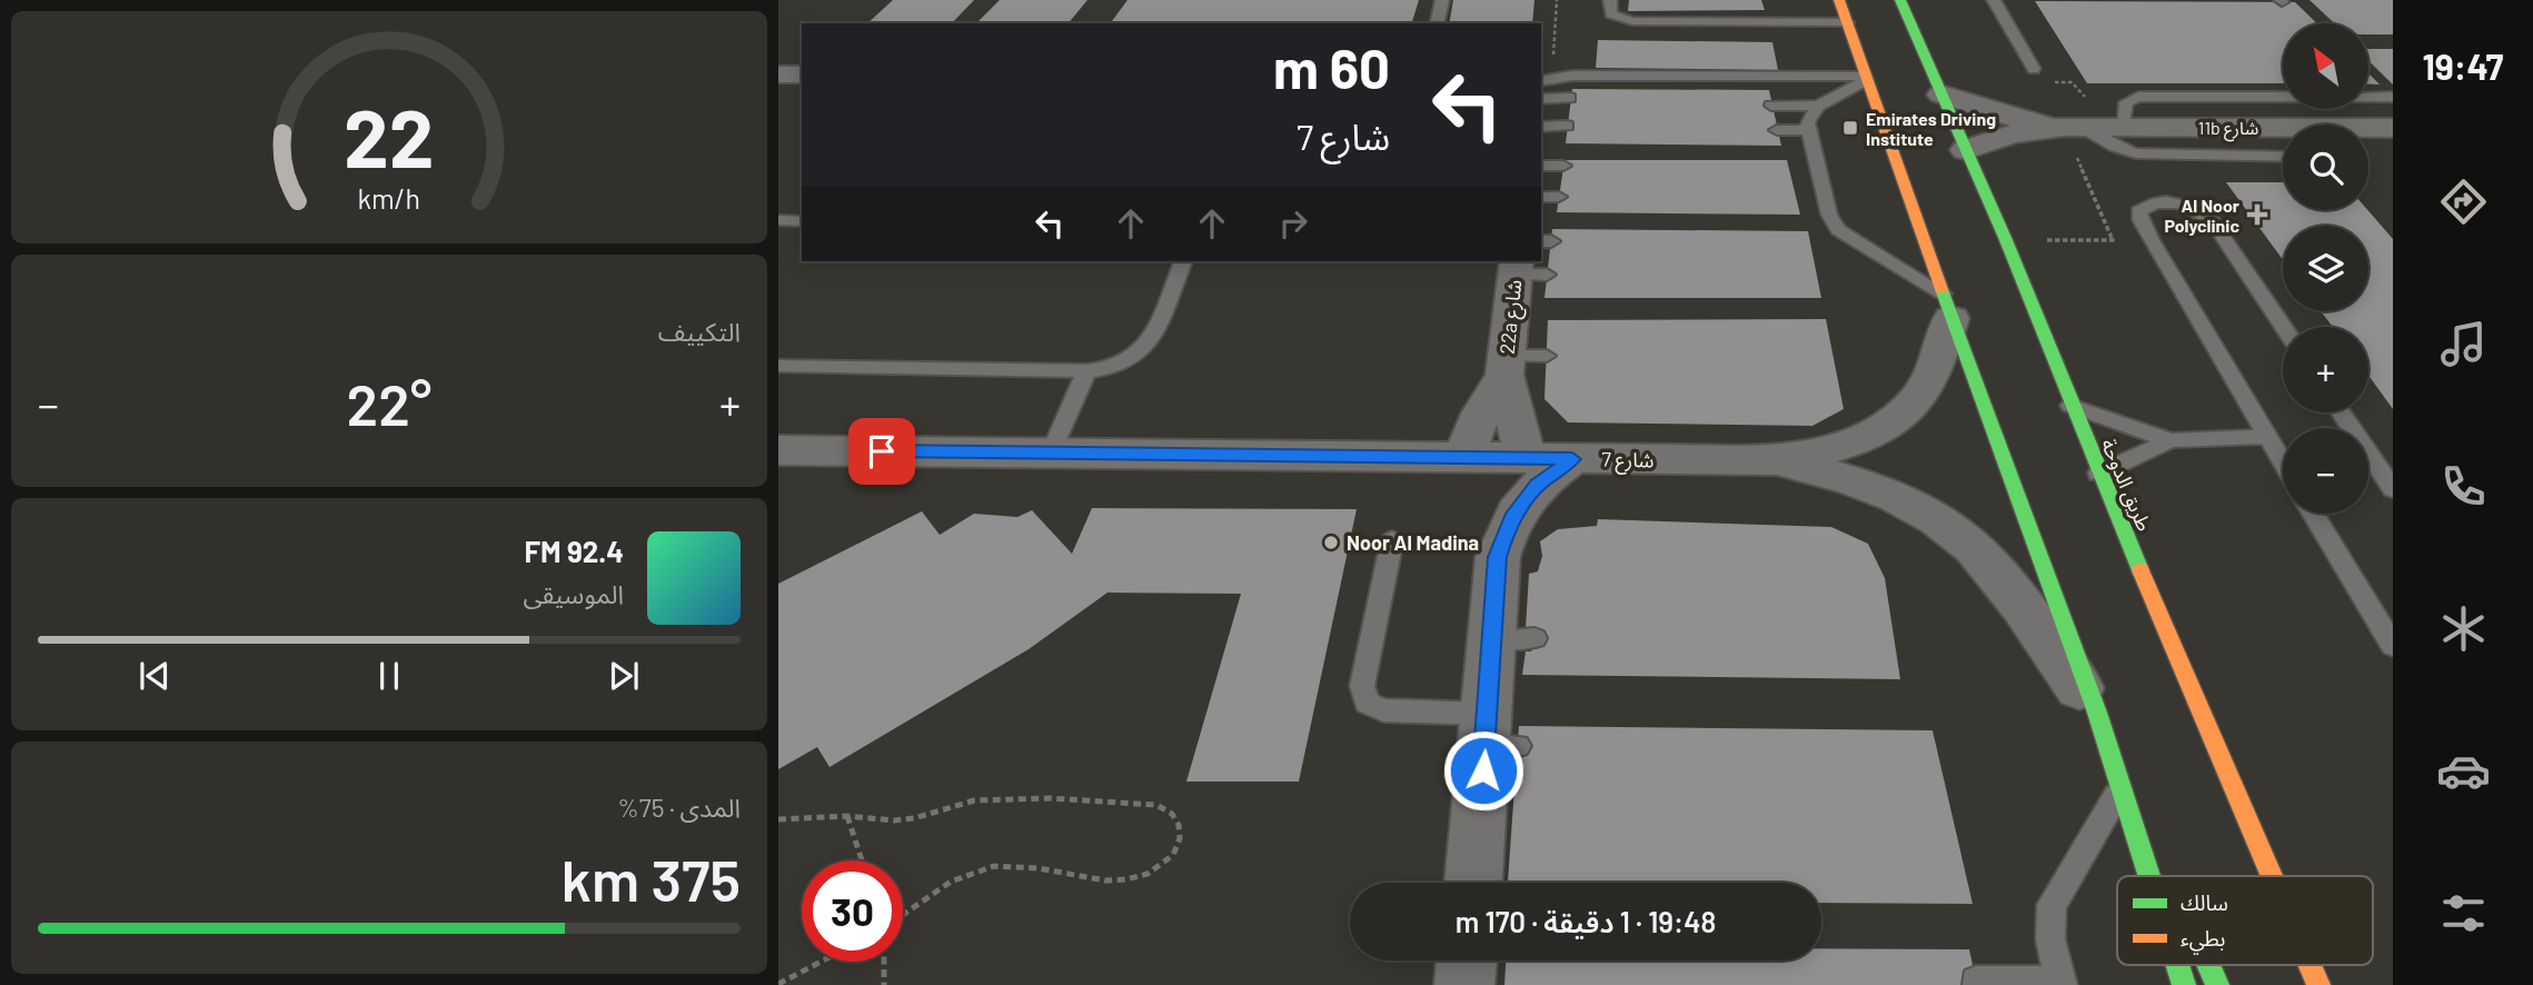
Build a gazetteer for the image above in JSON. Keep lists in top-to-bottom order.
{
  "streets": {
    "main road": ["طريق الدوحة"],
    "street": ["11b شارع", "22a شارع", "شارع 7"]
  },
  "crossings": [
    ["11b شارع", "طريق الدوحة"],
    ["22a شارع", "شارع 7"]
  ],
  "places": {
    "transit": ["Emirates Driving Institute"],
    "health": ["Al Noor Polyclinic"],
    "other": ["Noor Al Madina"]
  },
  "legend": ["سالك", "بطيء"],
  "north": "top left",
  "page": {
    "tabs": "19:47",
    "map_buttons": ["+", "−"],
    "turn": ["60 m", "شارع 7"],
    "tile": [
      "التكييف",
      ["المدى · 75%", "375 km"]
    ],
    "heat": ["−", "22°", "+"],
    "song": ["92.4 FM", "الموسيقى"],
    "limit": "30",
    "trip": "19:48 · 1 دقيقة · 170 m",
    "gauge": ["22", "km/h"]
  }
}
